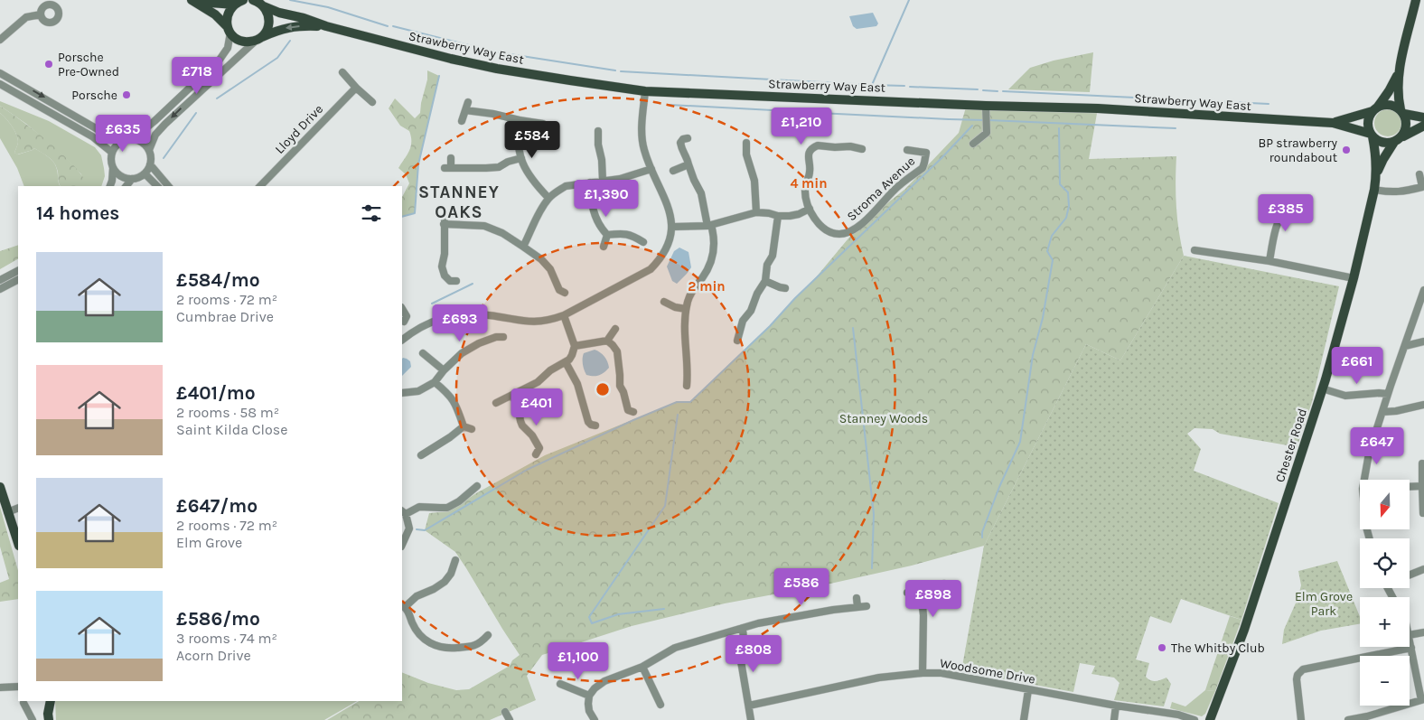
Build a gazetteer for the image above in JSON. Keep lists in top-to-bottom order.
{
  "streets": {
    "main road": ["Strawberry Way East", "Chester Road"],
    "street": ["Lloyd Drive", "Stroma Avenue", "Woodsome Drive"]
  },
  "crossings": [
    ["Strawberry Way East", "Chester Road"]
  ],
  "districts": ["STANNEY OAKS"],
  "parks": ["Stanney Woods", "Elm Grove Park"],
  "places": [
    "Porsche Pre-Owned",
    "Porsche",
    "BP strawberry roundabout",
    "The Whitby Club"
  ],
  "north": "bottom",
  "page": {
    "price": [
      "£718",
      "£1,210",
      "£635",
      "£584",
      "£1,390",
      "£385",
      "£693",
      "£661",
      "£401",
      "£647",
      "£586",
      "£898",
      "£808",
      "£1,100"
    ],
    "heading": "14 homes",
    "list": [
      {
        "name": "£584/mo",
        "note": "2 rooms · 72 m² · Cumbrae Drive"
      },
      {
        "name": "£401/mo",
        "note": "2 rooms · 58 m² · Saint Kilda Close"
      },
      {
        "name": "£647/mo",
        "note": "2 rooms · 72 m² · Elm Grove"
      },
      {
        "name": "£586/mo",
        "note": "3 rooms · 74 m² · Acorn Drive"
      }
    ],
    "map_buttons": ["+", "−"]
  },
  "rings": ["4 min", "2 min"]
}
